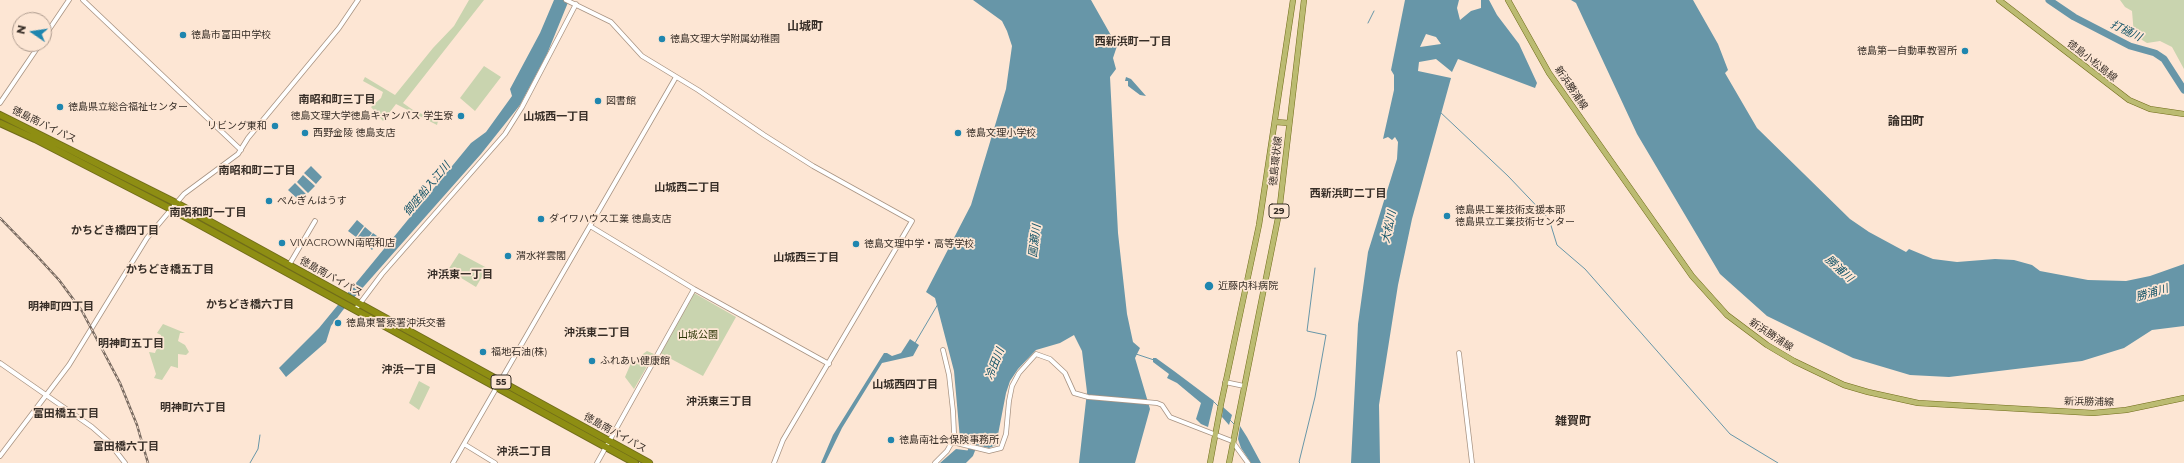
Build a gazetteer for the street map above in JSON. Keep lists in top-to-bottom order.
{
  "streets": {
    "highway": ["徳島南バイパス", "55"],
    "main road": [
      "徳島小松島線",
      "新浜勝浦線",
      "徳島環状線",
      "29"
    ]
  },
  "districts": [
    "山城町",
    "西新浜町一丁目",
    "南昭和町三丁目",
    "山城西一丁目",
    "論田町",
    "南昭和町二丁目",
    "山城西二丁目",
    "西新浜町二丁目",
    "南昭和町一丁目",
    "かちどき橋四丁目",
    "山城西三丁目",
    "かちどき橋五丁目",
    "沖浜東一丁目",
    "かちどき橋六丁目",
    "明神町四丁目",
    "沖浜東二丁目",
    "明神町五丁目",
    "沖浜一丁目",
    "山城西四丁目",
    "沖浜東三丁目",
    "明神町六丁目",
    "富田橋五丁目",
    "雑賀町",
    "富田橋六丁目",
    "沖浜二丁目"
  ],
  "water": [
    "打樋川",
    "御座船入江川",
    "大松川",
    "園瀬川",
    "勝浦川",
    "冷田川"
  ],
  "parks": ["山城公園"],
  "places": [
    "徳島市富田中学校",
    "徳島文理大学附属幼稚園",
    "徳島第一自動車教習所",
    "図書館",
    "徳島県立総合福祉センター",
    "徳島文理大学徳島キャンパス 学生寮",
    "リビング東和",
    "西野金陵 徳島支店",
    "徳島文理小学校",
    "ぺんぎんはうす",
    "徳島県工業技術支援本部 徳島県立工業技術センター",
    "ダイワハウス工業 徳島支店",
    "VIVACROWN南昭和店",
    "徳島文理中学・高等学校",
    "渭水祥雲閣",
    "近藤内科病院",
    "徳島東警察署沖浜交番",
    "福地石油(株)",
    "ふれあい健康館",
    "徳島南社会保険事務所"
  ],
  "north": "left"
}
